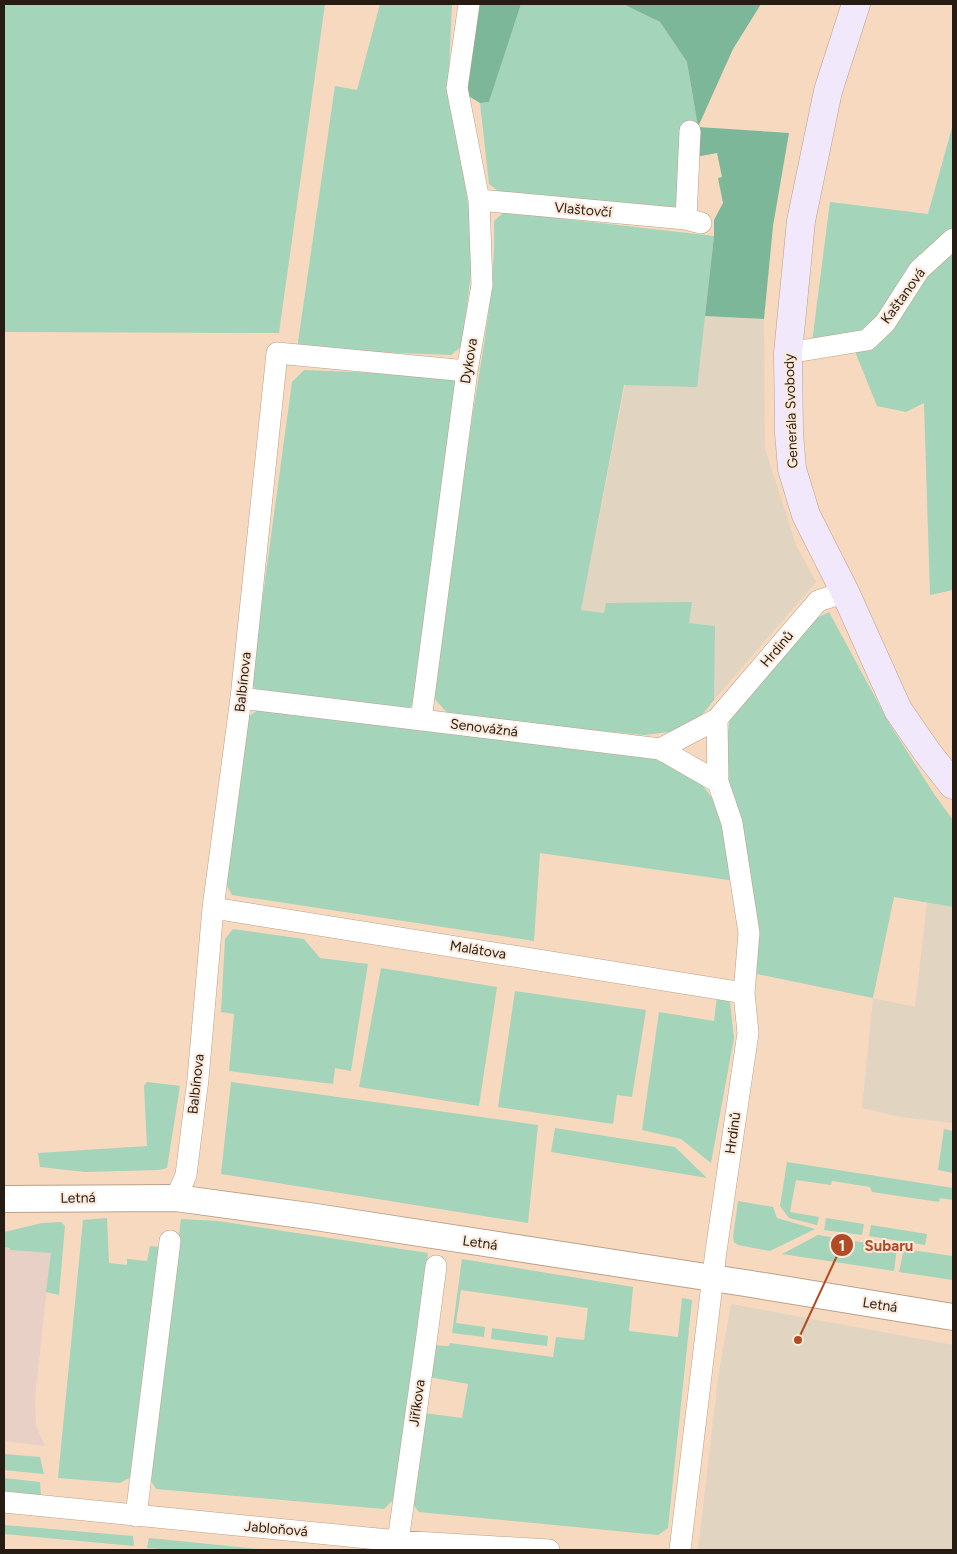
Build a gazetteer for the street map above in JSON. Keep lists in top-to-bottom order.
{
  "streets": {
    "main road": ["Generála Svobody"],
    "street": [
      "Vlaštovčí",
      "Kaštanová",
      "Dykova",
      "Hrdinů",
      "Balbínova",
      "Senovážná",
      "Malátova",
      "Letná",
      "Jiříkova",
      "Jabloňová"
    ]
  },
  "crossings": [
    ["Vlaštovčí", "Dykova"],
    ["Kaštanová", "Generála Svobody"],
    ["Dykova", "Balbínova"],
    ["Dykova", "Senovážná"],
    ["Generála Svobody", "Hrdinů"],
    ["Hrdinů", "Senovážná"],
    ["Hrdinů", "Malátova"],
    ["Hrdinů", "Letná"],
    ["Balbínova", "Senovážná"],
    ["Balbínova", "Malátova"],
    ["Balbínova", "Letná"],
    ["Jiříkova", "Jabloňová"]
  ],
  "places": ["Subaru"]
}
